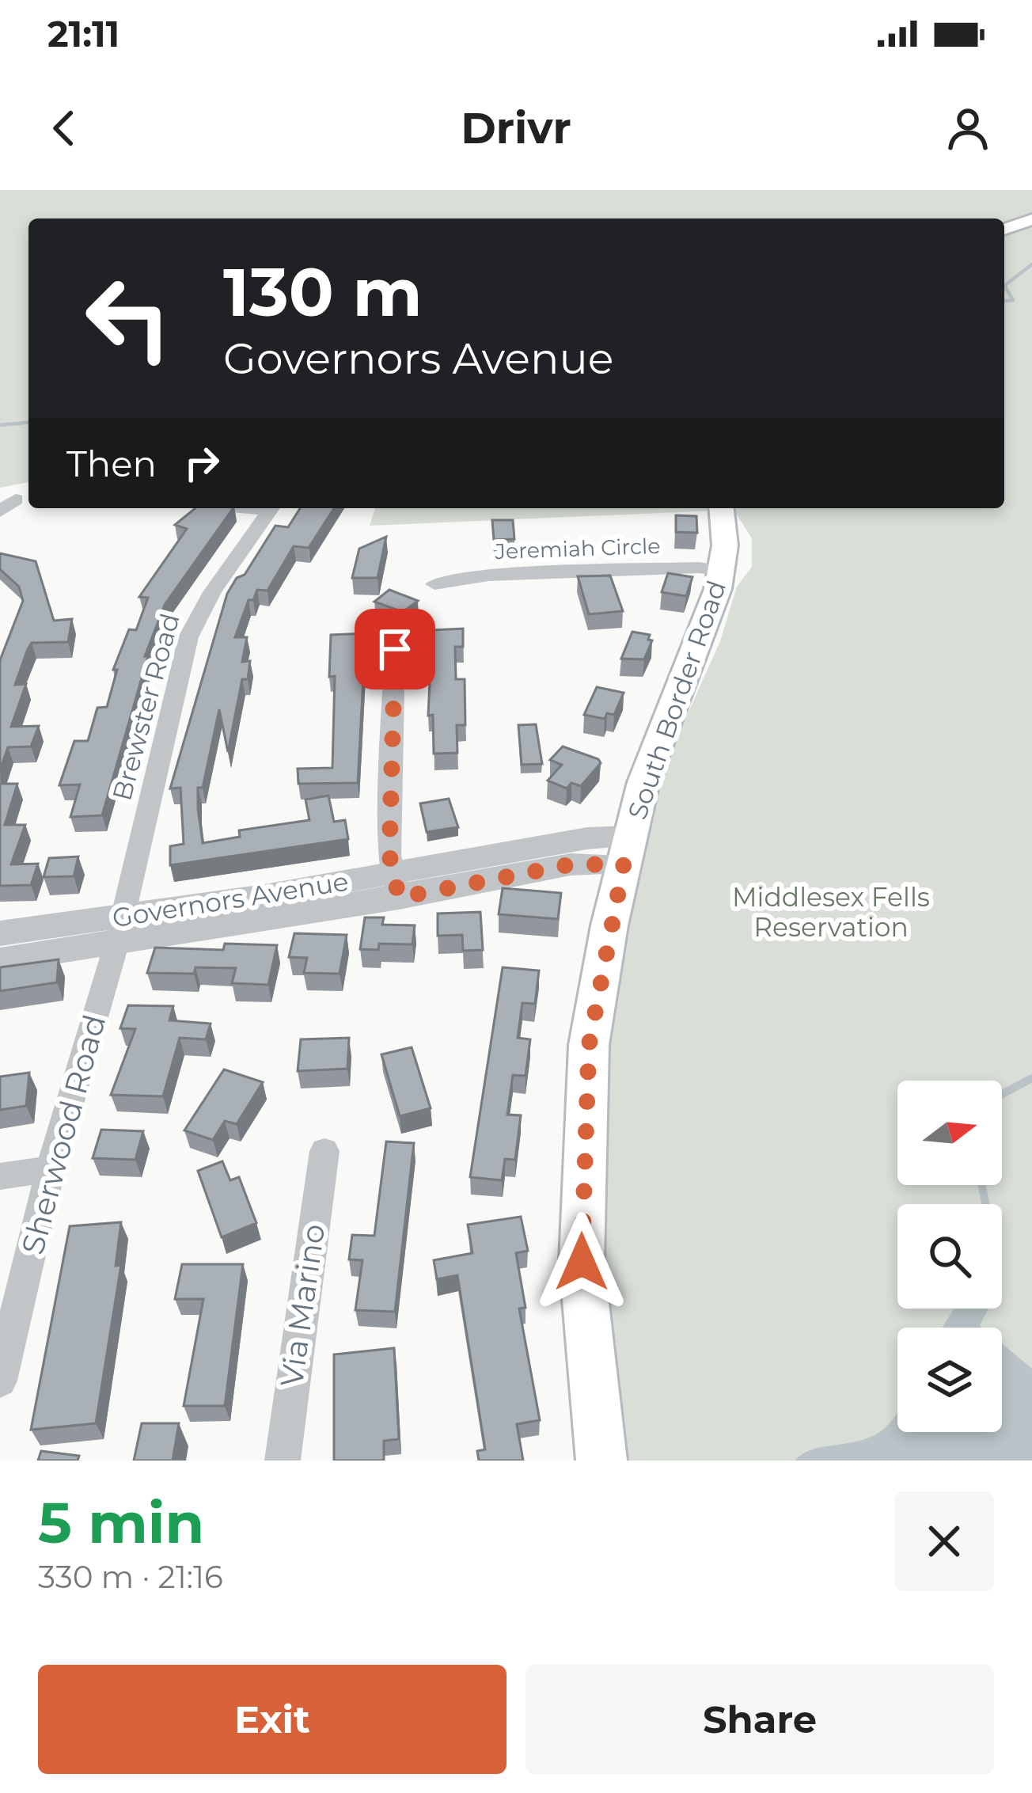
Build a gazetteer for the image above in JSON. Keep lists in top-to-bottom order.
{
  "streets": {
    "main road": ["South Border Road"],
    "street": [
      "Jeremiah Circle",
      "Brewster Road",
      "Governors Avenue",
      "Sherwood Road",
      "Via Marino"
    ]
  },
  "crossings": [
    ["Jeremiah Circle", "South Border Road"],
    ["South Border Road", "Governors Avenue"],
    ["Brewster Road", "Governors Avenue"],
    ["Brewster Road", "Sherwood Road"],
    ["Governors Avenue", "Sherwood Road"]
  ],
  "parks": ["Middlesex Fells Reservation"],
  "north": "right",
  "page": {
    "status": "21:11",
    "header": "Drivr",
    "turn": ["130 m", "Governors Avenue"],
    "then": "Then",
    "heading": ["5 min", "330 m · 21:16"],
    "buttons": ["Exit", "Share"]
  }
}
